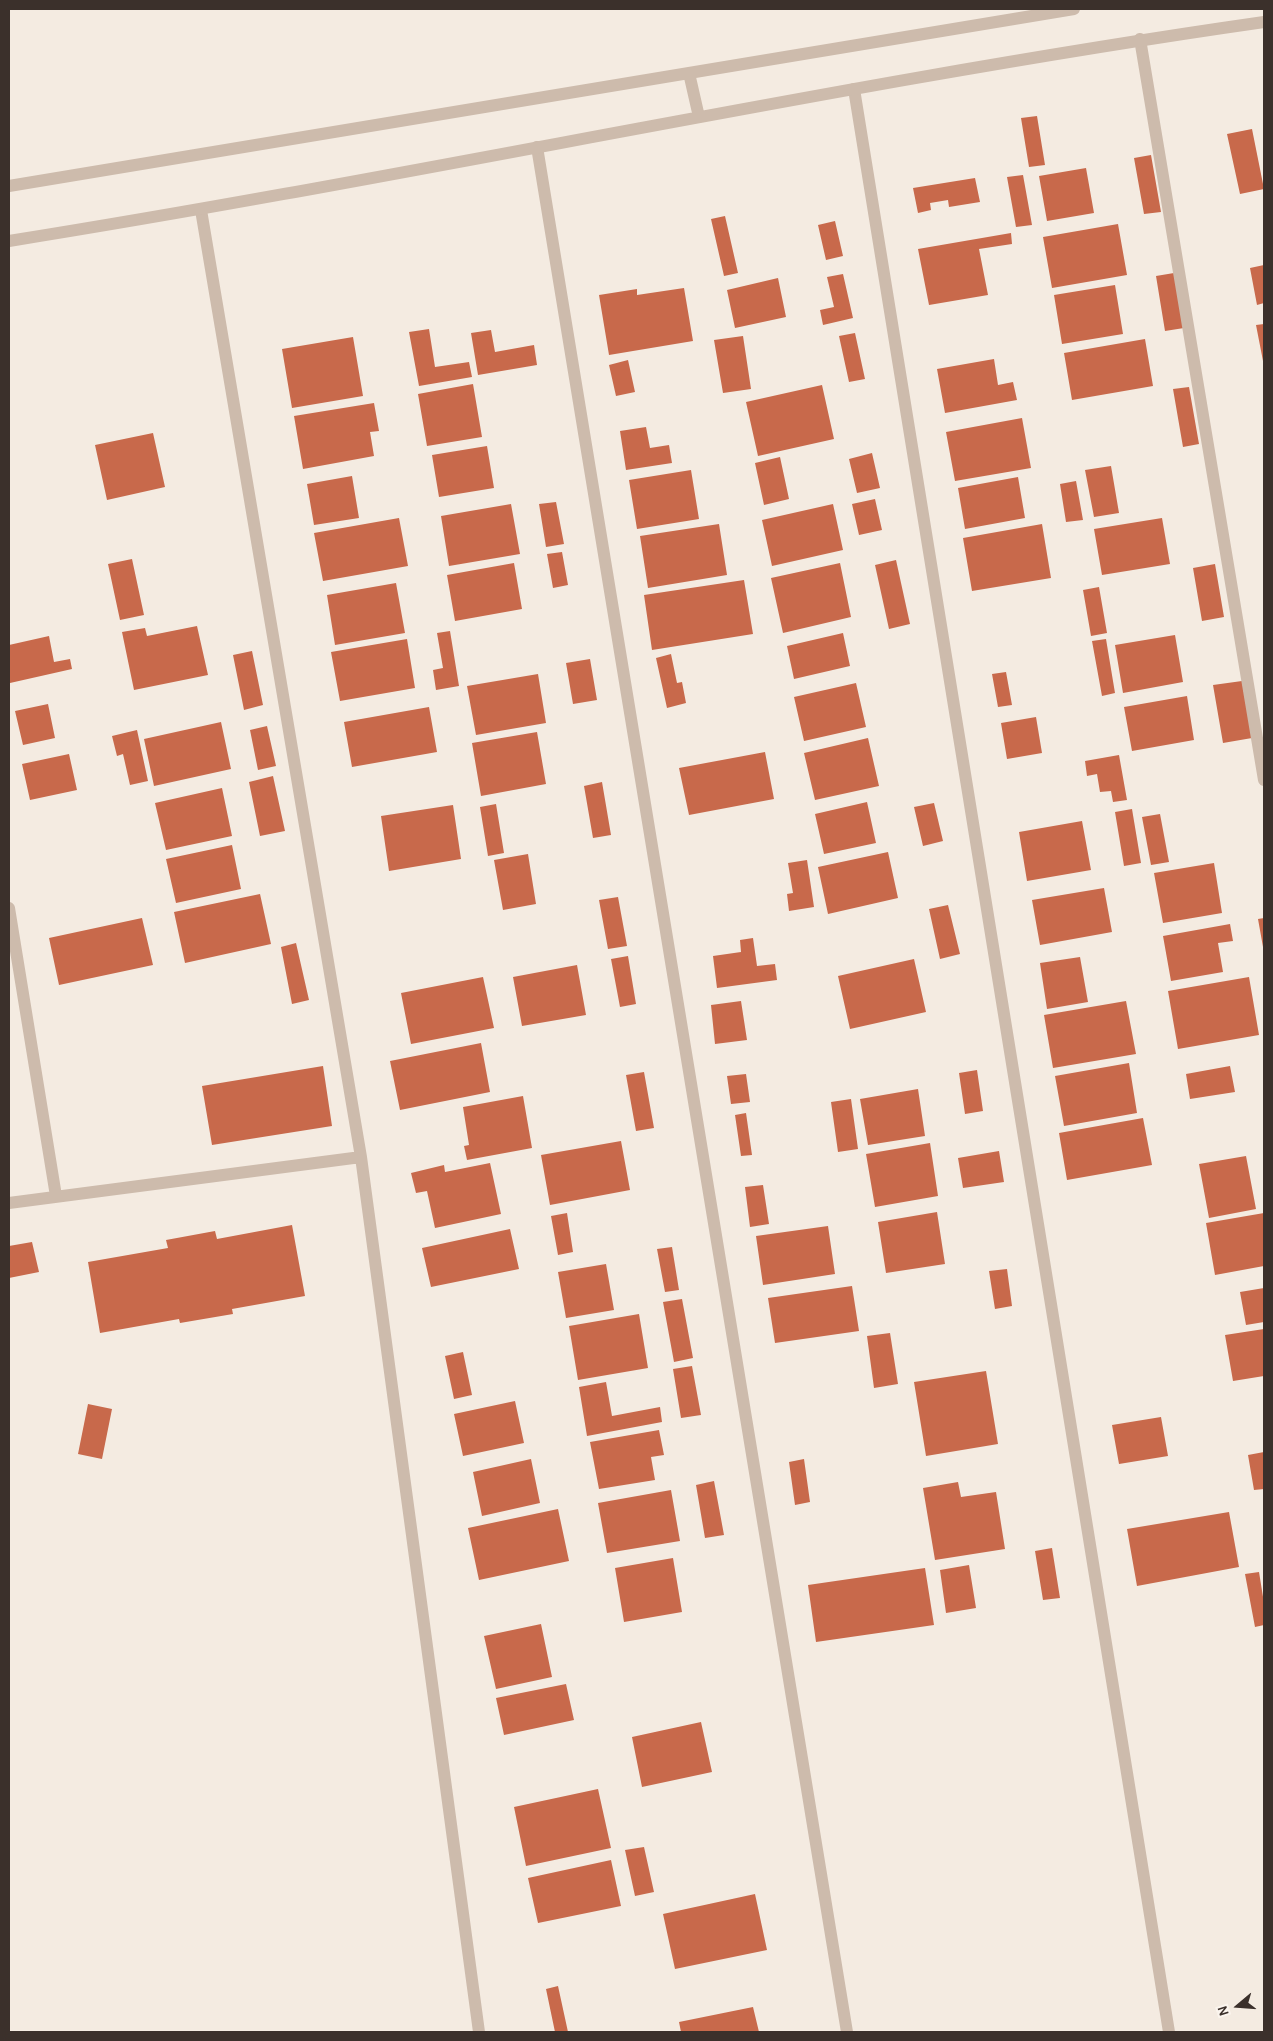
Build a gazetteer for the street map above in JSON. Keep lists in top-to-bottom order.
{
  "north": "left"
}
